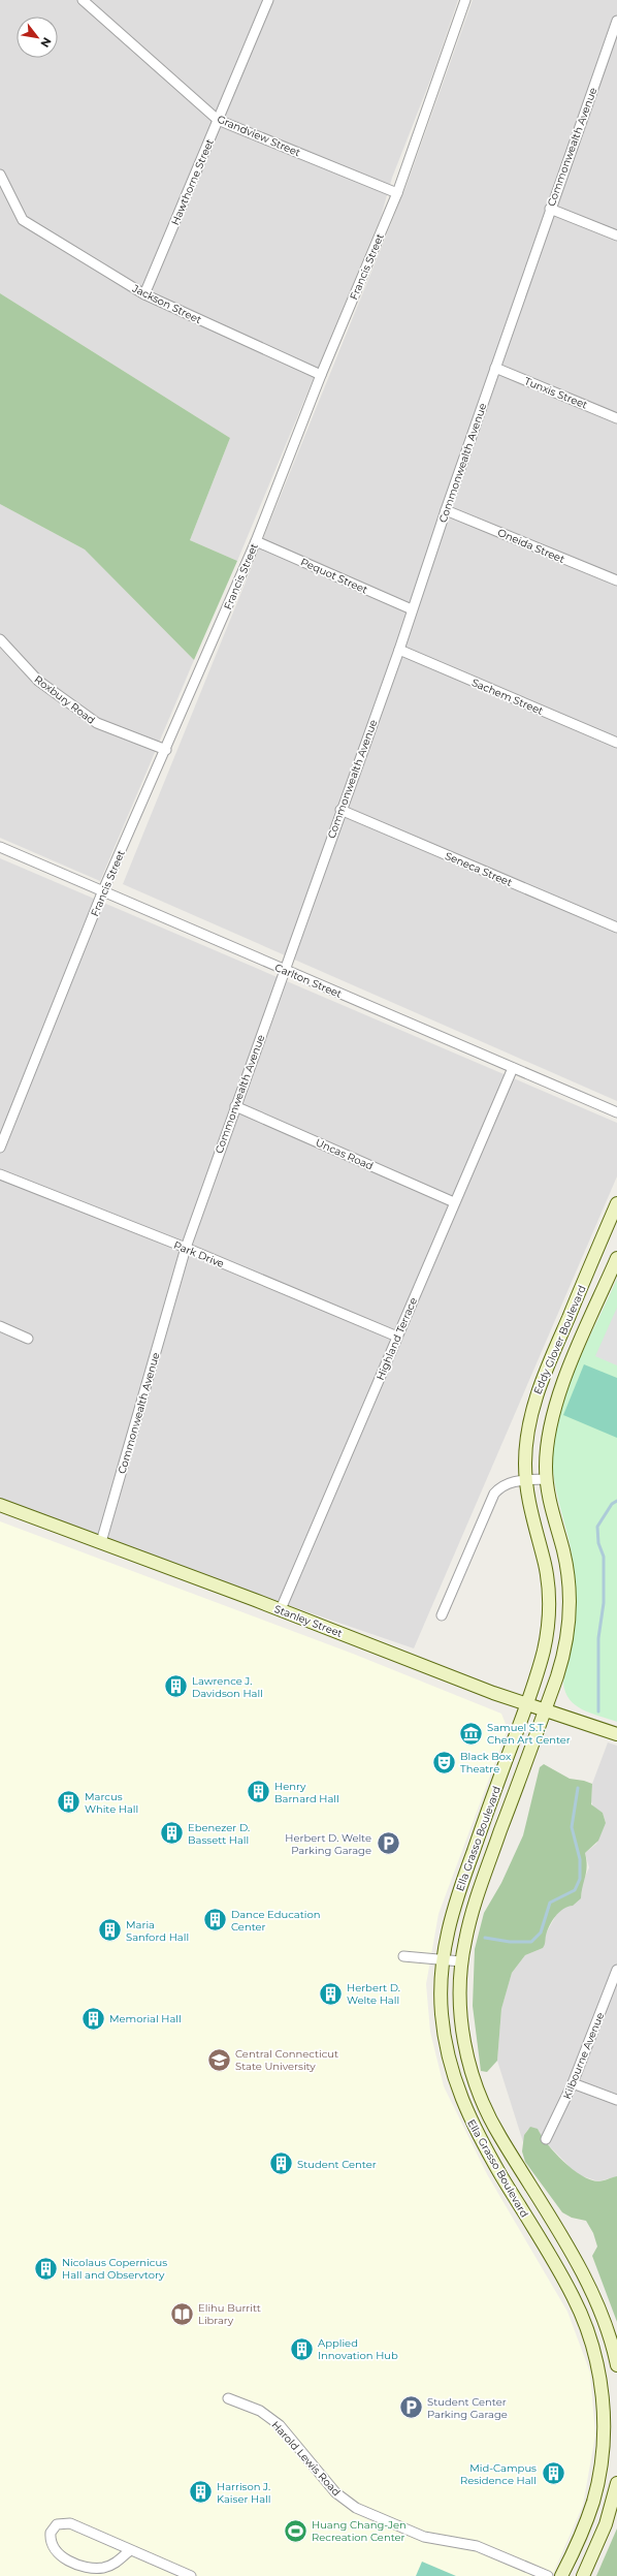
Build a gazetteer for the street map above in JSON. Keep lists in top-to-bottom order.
{
  "streets": {
    "main road": ["Eddy Glover Boulevard", "Stanley Street", "Ella Grasso Boulevard"],
    "street": [
      "Grandview Street",
      "Commonwealth Avenue",
      "Hawthorne Street",
      "Francis Street",
      "Jackson Street",
      "Tunxis Street",
      "Oneida Street",
      "Pequot Street",
      "Sachem Street",
      "Roxbury Road",
      "Seneca Street",
      "Carlton Street",
      "Uncas Road",
      "Park Drive",
      "Highland Terrace",
      "Kilbourne Avenue",
      "Harold Lewis Road"
    ]
  },
  "crossings": [
    ["Grandview Street", "Hawthorne Street"],
    ["Grandview Street", "Francis Street"],
    ["Commonwealth Avenue", "Tunxis Street"],
    ["Commonwealth Avenue", "Oneida Street"],
    ["Commonwealth Avenue", "Pequot Street"],
    ["Commonwealth Avenue", "Sachem Street"],
    ["Commonwealth Avenue", "Seneca Street"],
    ["Commonwealth Avenue", "Carlton Street"],
    ["Commonwealth Avenue", "Uncas Road"],
    ["Commonwealth Avenue", "Park Drive"],
    ["Commonwealth Avenue", "Stanley Street"],
    ["Hawthorne Street", "Jackson Street"],
    ["Francis Street", "Jackson Street"],
    ["Francis Street", "Pequot Street"],
    ["Francis Street", "Roxbury Road"],
    ["Francis Street", "Carlton Street"],
    ["Carlton Street", "Highland Terrace"],
    ["Uncas Road", "Highland Terrace"],
    ["Park Drive", "Highland Terrace"],
    ["Highland Terrace", "Stanley Street"],
    ["Eddy Glover Boulevard", "Stanley Street"],
    ["Eddy Glover Boulevard", "Ella Grasso Boulevard"],
    ["Stanley Street", "Ella Grasso Boulevard"]
  ],
  "places": {
    "building": [
      "Lawrence J. Davidson Hall",
      "Henry Barnard Hall",
      "Marcus White Hall",
      "Ebenezer D. Bassett Hall",
      "Dance Education Center",
      "Maria Sanford Hall",
      "Herbert D. Welte Hall",
      "Memorial Hall",
      "Student Center",
      "Nicolaus Copernicus Hall and Observtory",
      "Applied Innovation Hub",
      "Mid-Campus Residence Hall",
      "Harrison J. Kaiser Hall"
    ],
    "museum": ["Samuel S.T. Chen Art Center"],
    "theatre": ["Black Box Theatre"],
    "parking": ["Herbert D. Welte Parking Garage", "Student Center Parking Garage"],
    "school or university": ["Central Connecticut State University"],
    "library": ["Elihu Burritt Library"],
    "sports": ["Huang Chang-Jen Recreation Center"]
  },
  "north": "bottom right"
}
